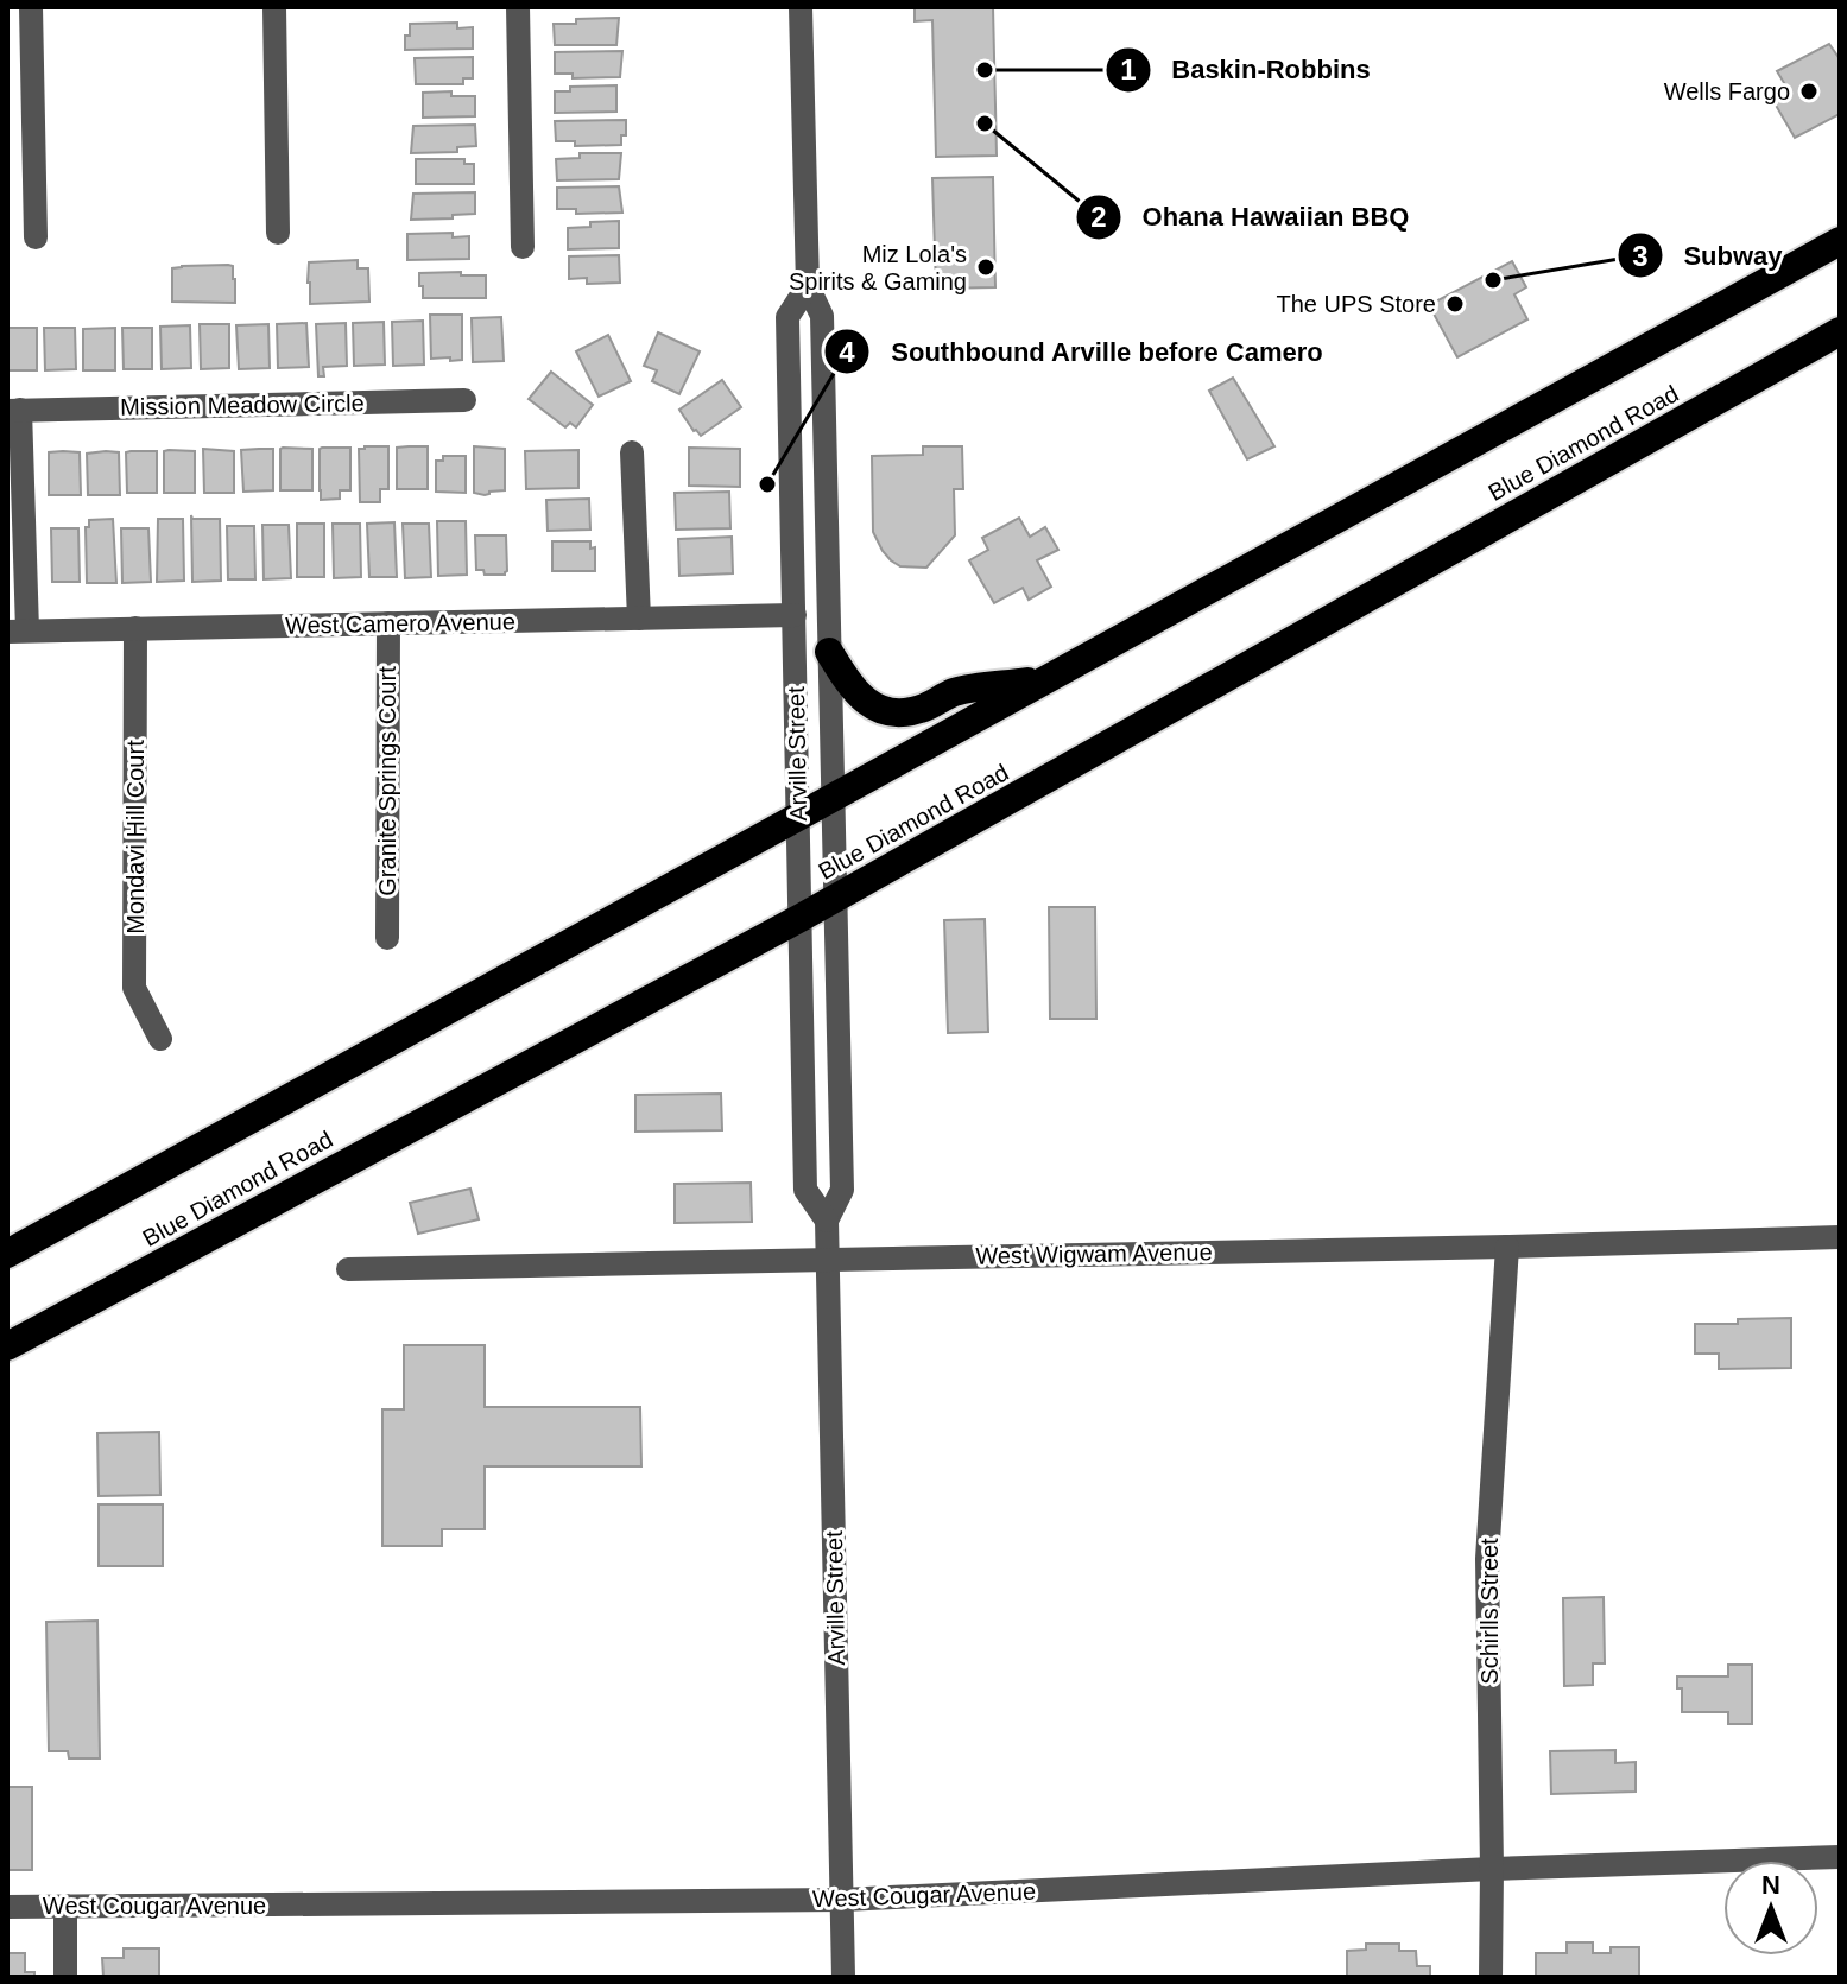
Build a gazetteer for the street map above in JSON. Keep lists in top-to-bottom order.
{
  "streets": {
    "highway": ["Blue Diamond Road"],
    "street": [
      "Mission Meadow Circle",
      "West Camero Avenue",
      "Arville Street",
      "Granite Springs Court",
      "Mondavi Hill Court",
      "West Wigwam Avenue",
      "Schirlls Street",
      "West Cougar Avenue"
    ]
  },
  "crossings": [
    ["Mission Meadow Circle", "West Camero Avenue"],
    ["Blue Diamond Road", "Arville Street"],
    ["West Camero Avenue", "Arville Street"],
    ["West Camero Avenue", "Granite Springs Court"],
    ["West Camero Avenue", "Mondavi Hill Court"],
    ["Arville Street", "West Wigwam Avenue"],
    ["Arville Street", "West Cougar Avenue"],
    ["West Wigwam Avenue", "Schirlls Street"],
    ["Schirlls Street", "West Cougar Avenue"]
  ],
  "places": [
    "Baskin-Robbins",
    "Wells Fargo",
    "Ohana Hawaiian BBQ",
    "Miz Lola's Spirits & Gaming",
    "Subway",
    "The UPS Store",
    "Southbound Arville before Camero"
  ],
  "north": "top"
}
